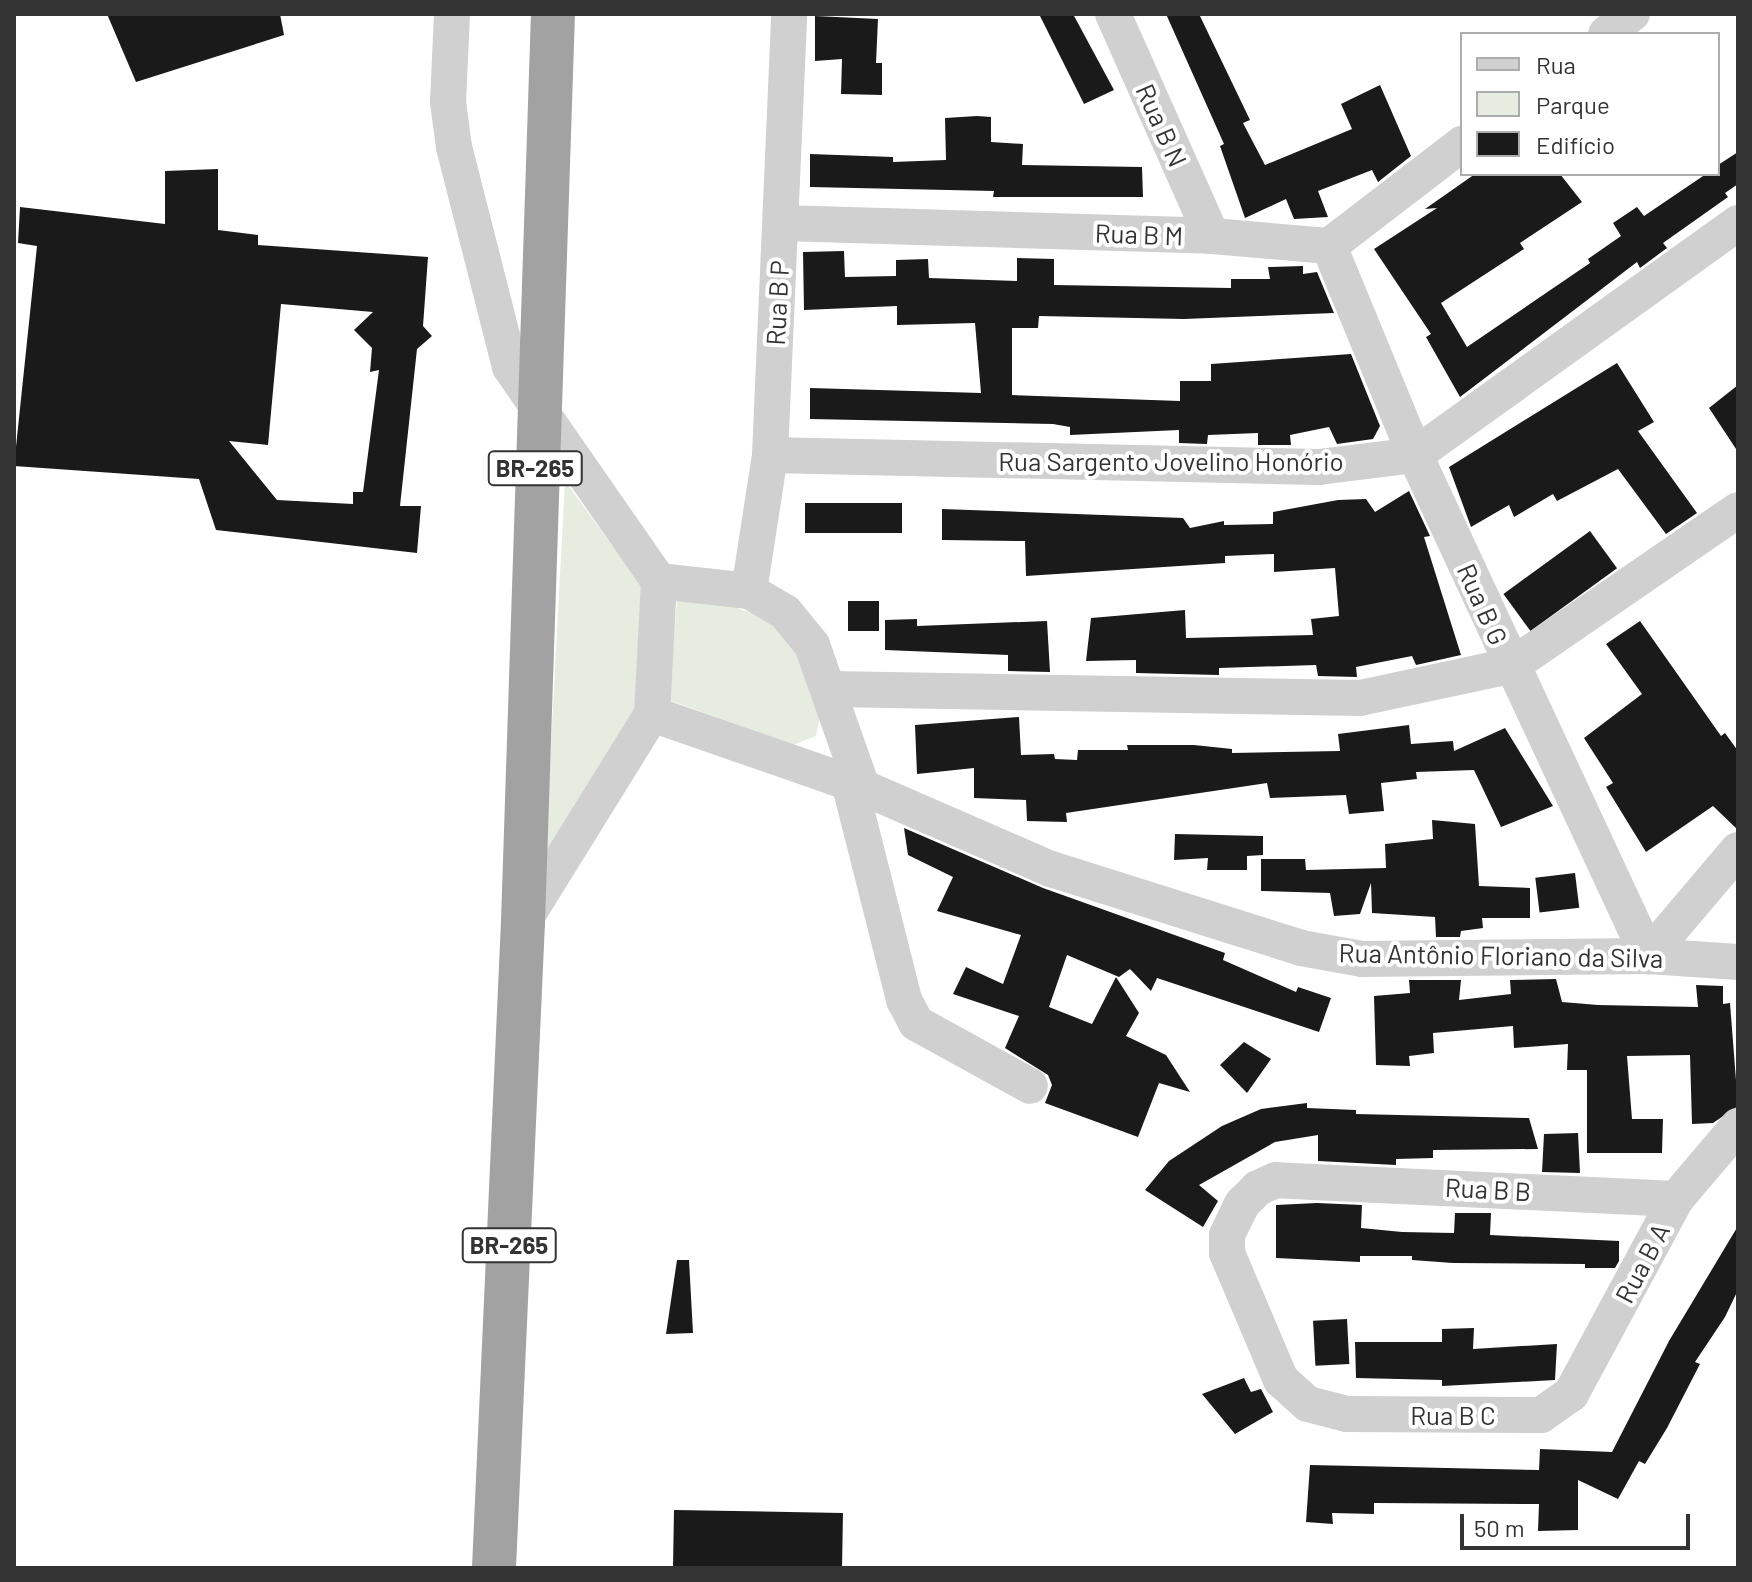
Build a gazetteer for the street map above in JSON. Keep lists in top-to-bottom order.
{
  "streets": {
    "highway": ["BR-265"],
    "street": [
      "Rua B N",
      "Rua B M",
      "Rua B P",
      "Rua Sargento Jovelino Honório",
      "Rua B G",
      "Rua Antônio Floriano da Silva",
      "Rua B B",
      "Rua B A",
      "Rua B C"
    ]
  },
  "crossings": [
    ["Rua B N", "Rua B M"],
    ["Rua B M", "Rua B P"],
    ["Rua B M", "Rua B G"],
    ["Rua B P", "Rua Sargento Jovelino Honório"],
    ["Rua Sargento Jovelino Honório", "Rua B G"],
    ["Rua B G", "Rua Antônio Floriano da Silva"],
    ["Rua B B", "Rua B A"],
    ["Rua B B", "Rua B C"],
    ["Rua B A", "Rua B C"]
  ],
  "legend": ["Rua", "Parque", "Edifício"],
  "scale_bar": "50 m"
}
